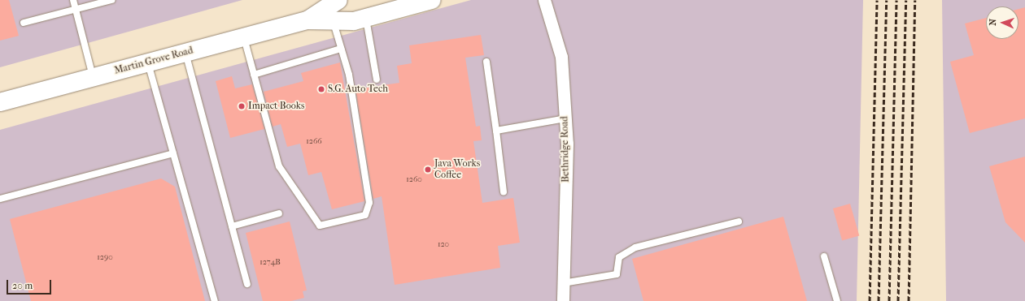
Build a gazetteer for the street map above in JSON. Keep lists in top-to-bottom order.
{
  "streets": {
    "main road": ["Martin Grove Road"],
    "street": ["Bethridge Road"]
  },
  "places": ["S.G. Auto Tech", "Impact Books", "Java Works Coffee"],
  "house_numbers": [
    "1266",
    "1260",
    "120",
    "1290",
    "1274B"
  ],
  "scale_bar": "20 m",
  "north": "left"
}
